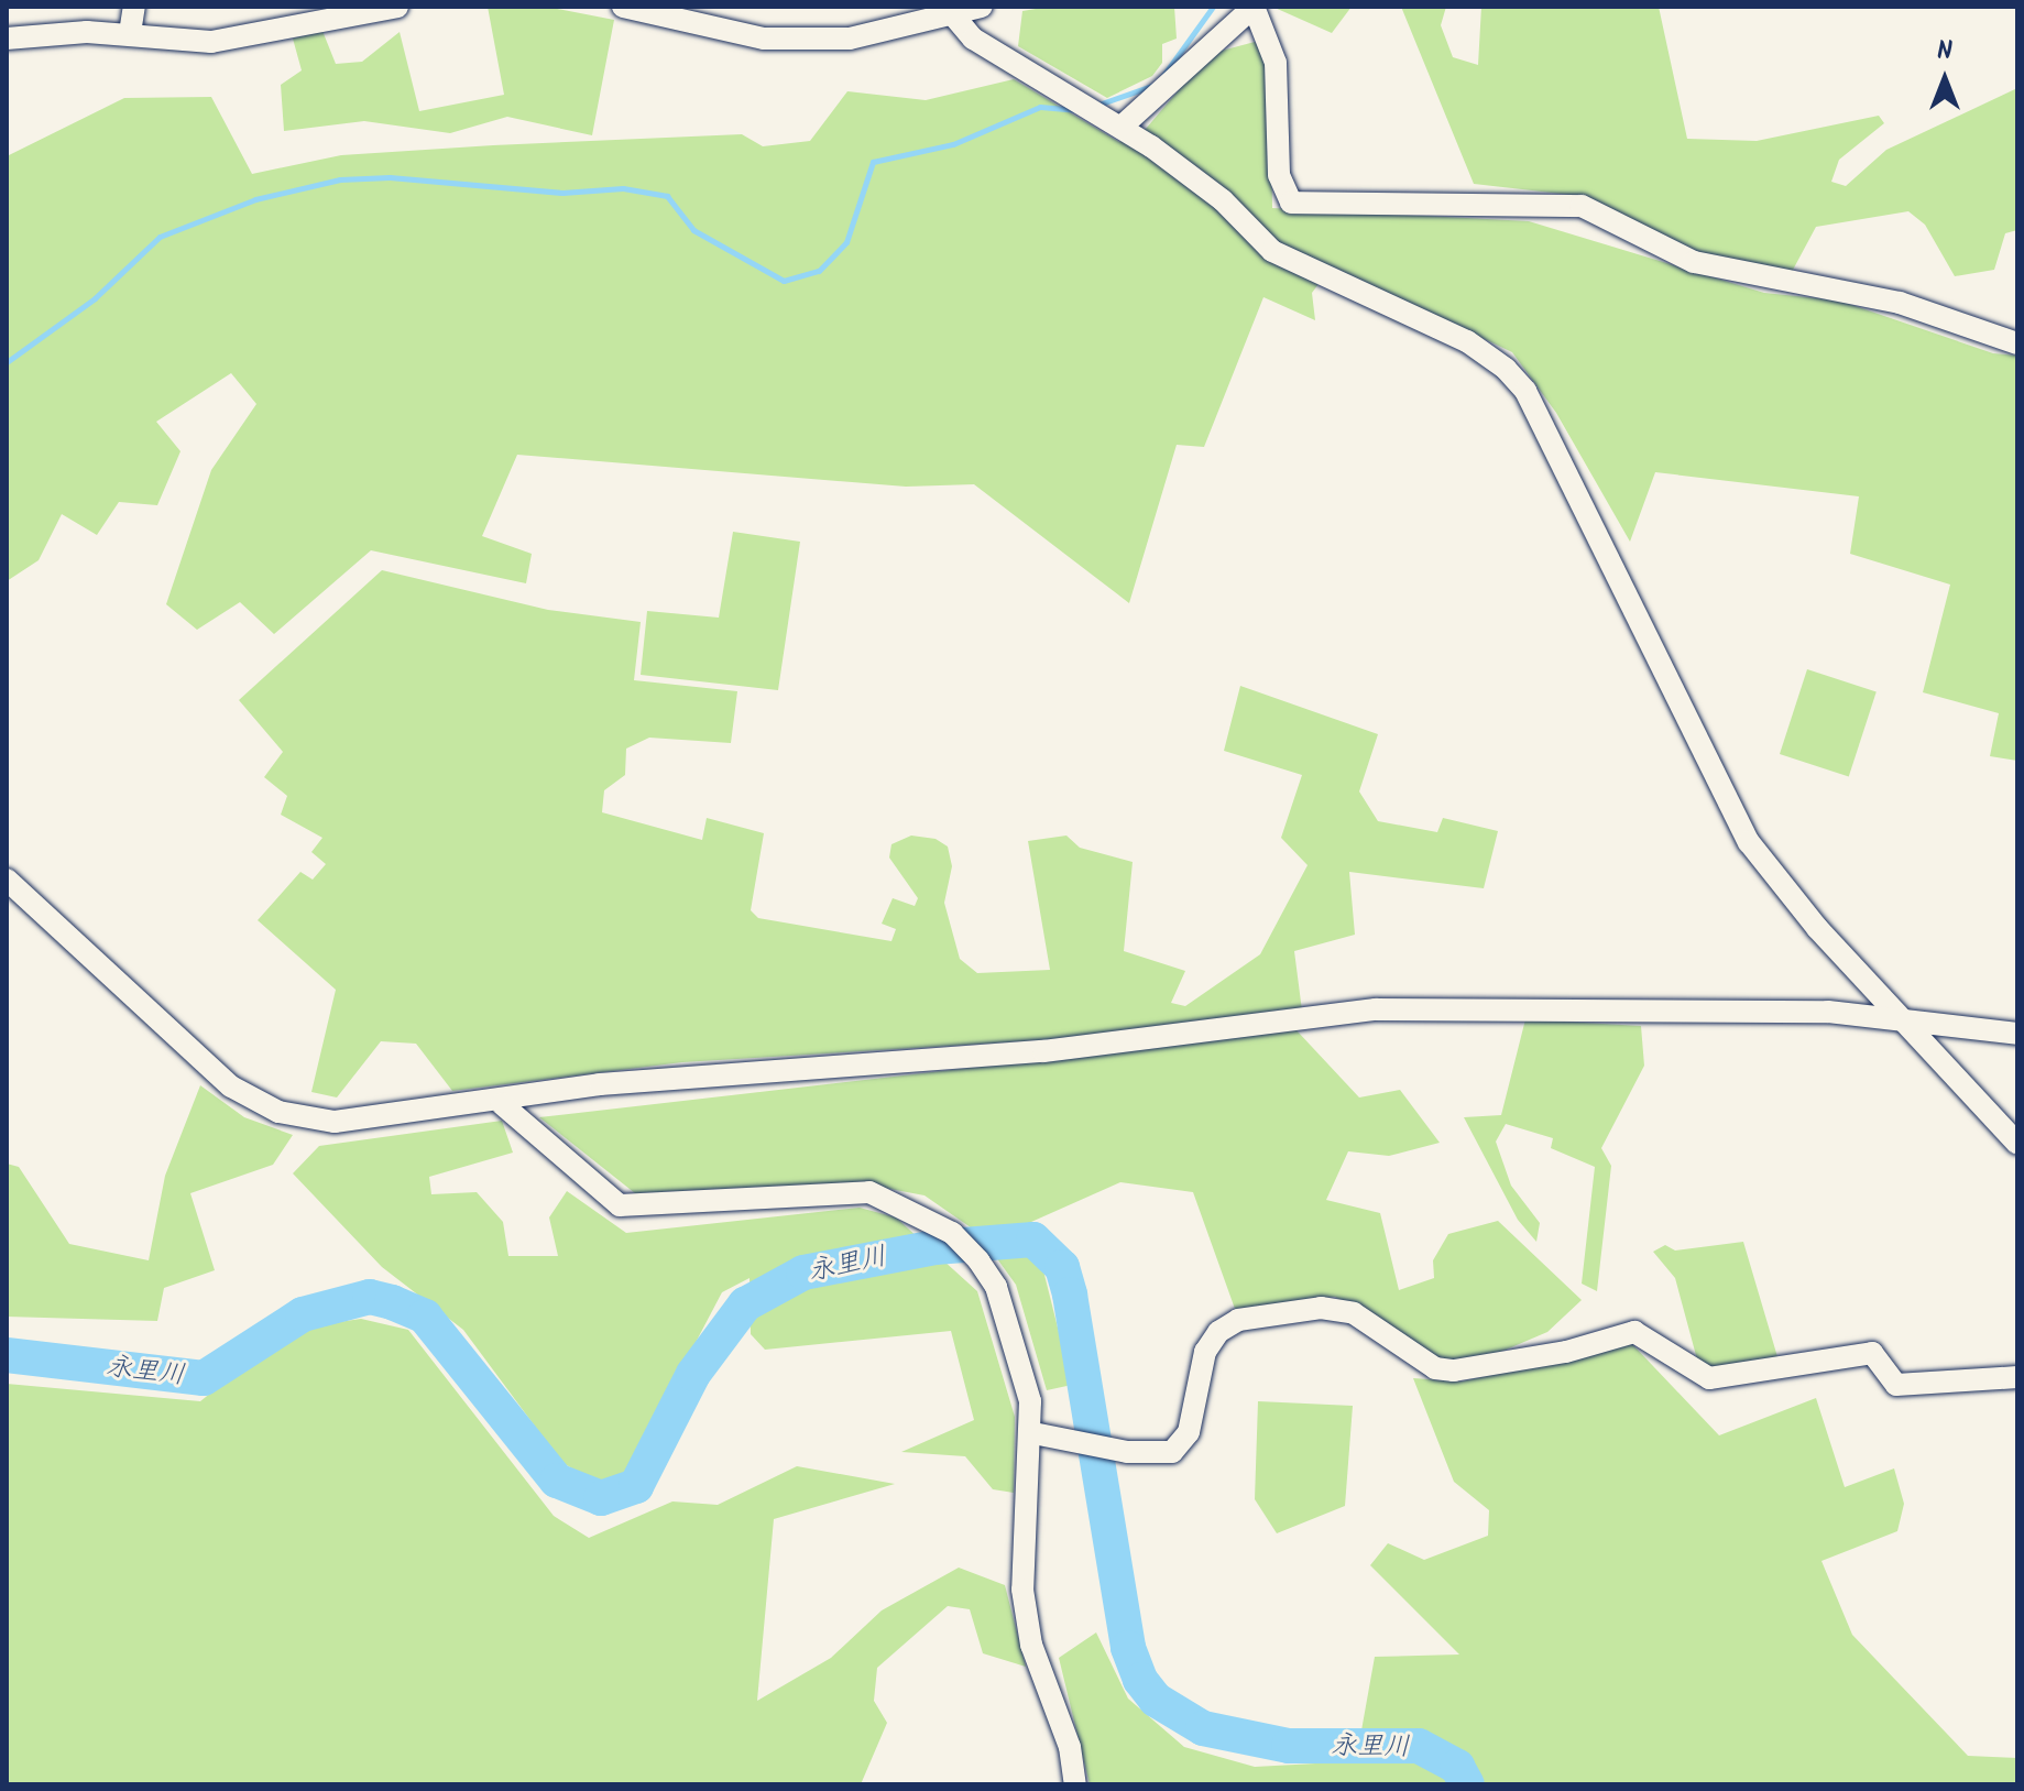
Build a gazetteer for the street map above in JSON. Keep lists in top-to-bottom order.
{
  "water": ["永里川"],
  "north": "top"
}
